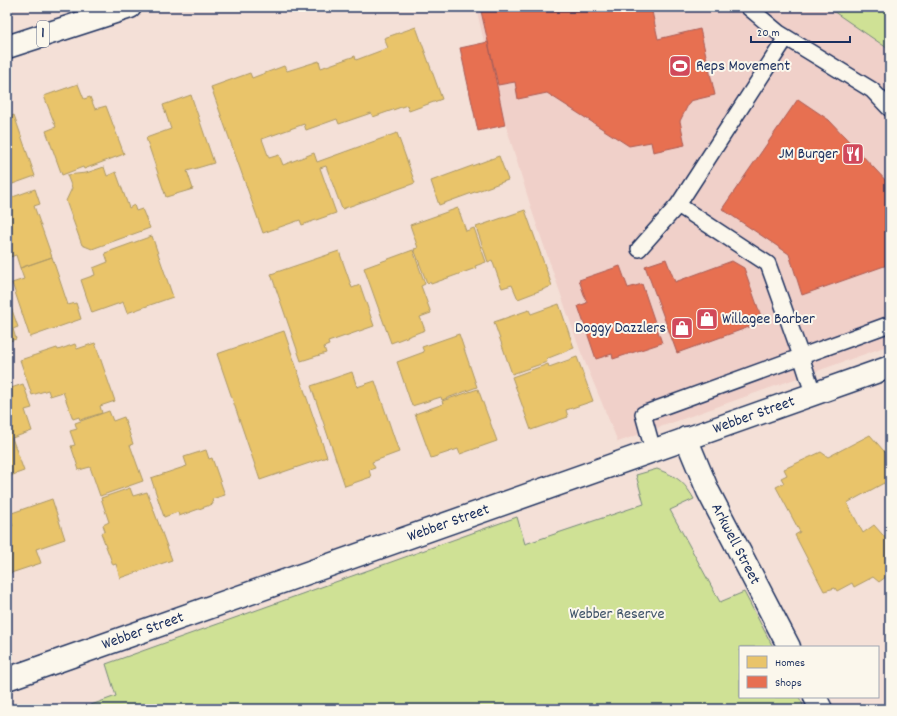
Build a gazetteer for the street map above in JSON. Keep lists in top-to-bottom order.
{
  "streets": {
    "main road": ["1", "Webber Street", "Arkwell Street"]
  },
  "crossings": [
    ["Webber Street", "Arkwell Street"]
  ],
  "parks": ["Webber Reserve"],
  "places": {
    "sports": ["Reps Movement"],
    "restaurant": ["JM Burger"],
    "shop": ["Willagee Barber", "Doggy Dazzlers"]
  },
  "legend": ["Homes", "Shops"],
  "scale_bar": "20 m"
}
